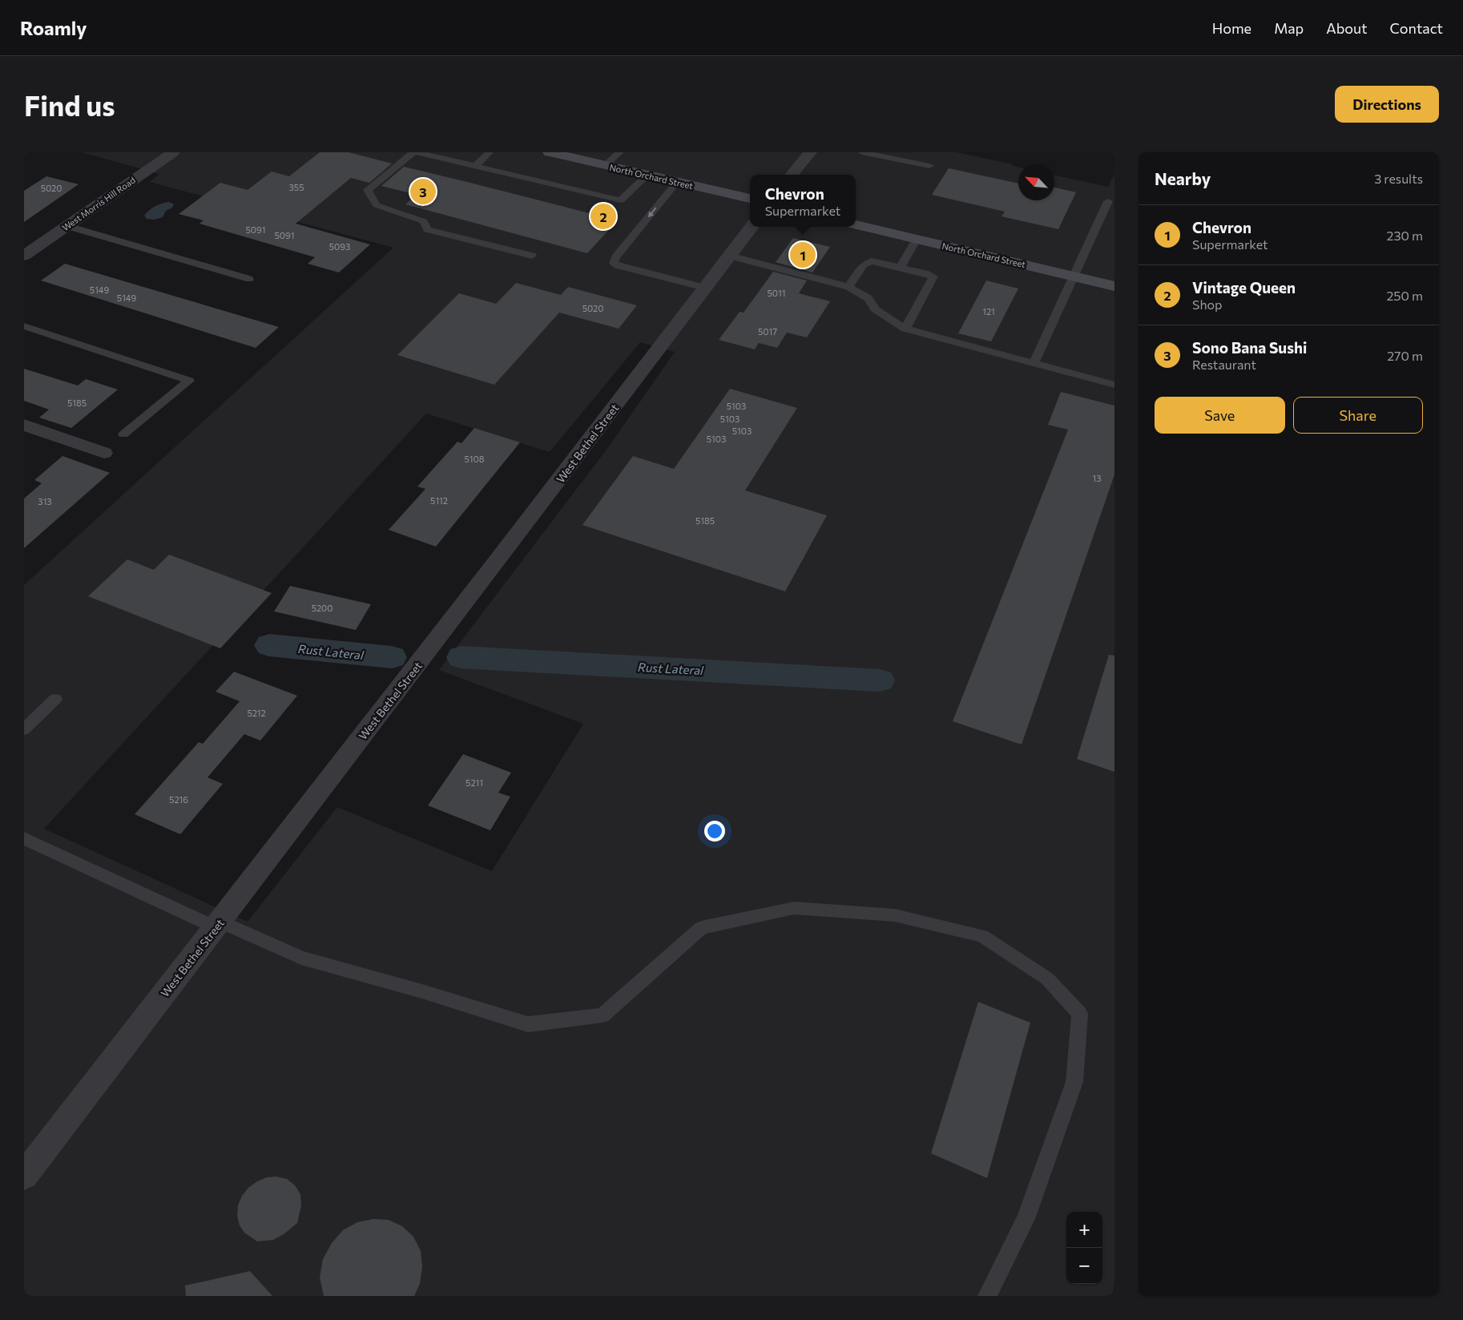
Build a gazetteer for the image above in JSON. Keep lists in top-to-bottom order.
{
  "streets": {
    "main road": ["North Orchard Street"],
    "street": ["West Morris Hill Road", "West Bethel Street"]
  },
  "water": ["Rust Lateral"],
  "house_numbers": [
    "355",
    "5020",
    "5091",
    "5091",
    "5093",
    "5149",
    "5011",
    "5149",
    "5020",
    "121",
    "5017",
    "5185",
    "5103",
    "5103",
    "5103",
    "5103",
    "5108",
    "13",
    "5112",
    "313",
    "5185",
    "5200",
    "5212",
    "5211",
    "5216"
  ],
  "north": "top left",
  "page": {
    "header": "Roamly",
    "nav": [
      "Home",
      "Map",
      "About",
      "Contact"
    ],
    "buttons": [
      "Directions",
      ["Save", "Share"]
    ],
    "title": "Find us",
    "heading": ["Nearby", "3 results"],
    "popup": ["Chevron", "Supermarket"],
    "pins": ["3", "2", "1"],
    "list": [
      {
        "mark": "1",
        "name": "Chevron",
        "note": "Supermarket",
        "value": "230 m"
      },
      {
        "mark": "2",
        "name": "Vintage Queen",
        "note": "Shop",
        "value": "250 m"
      },
      {
        "mark": "3",
        "name": "Sono Bana Sushi",
        "note": "Restaurant",
        "value": "270 m"
      }
    ],
    "map_buttons": ["+", "−"]
  }
}
